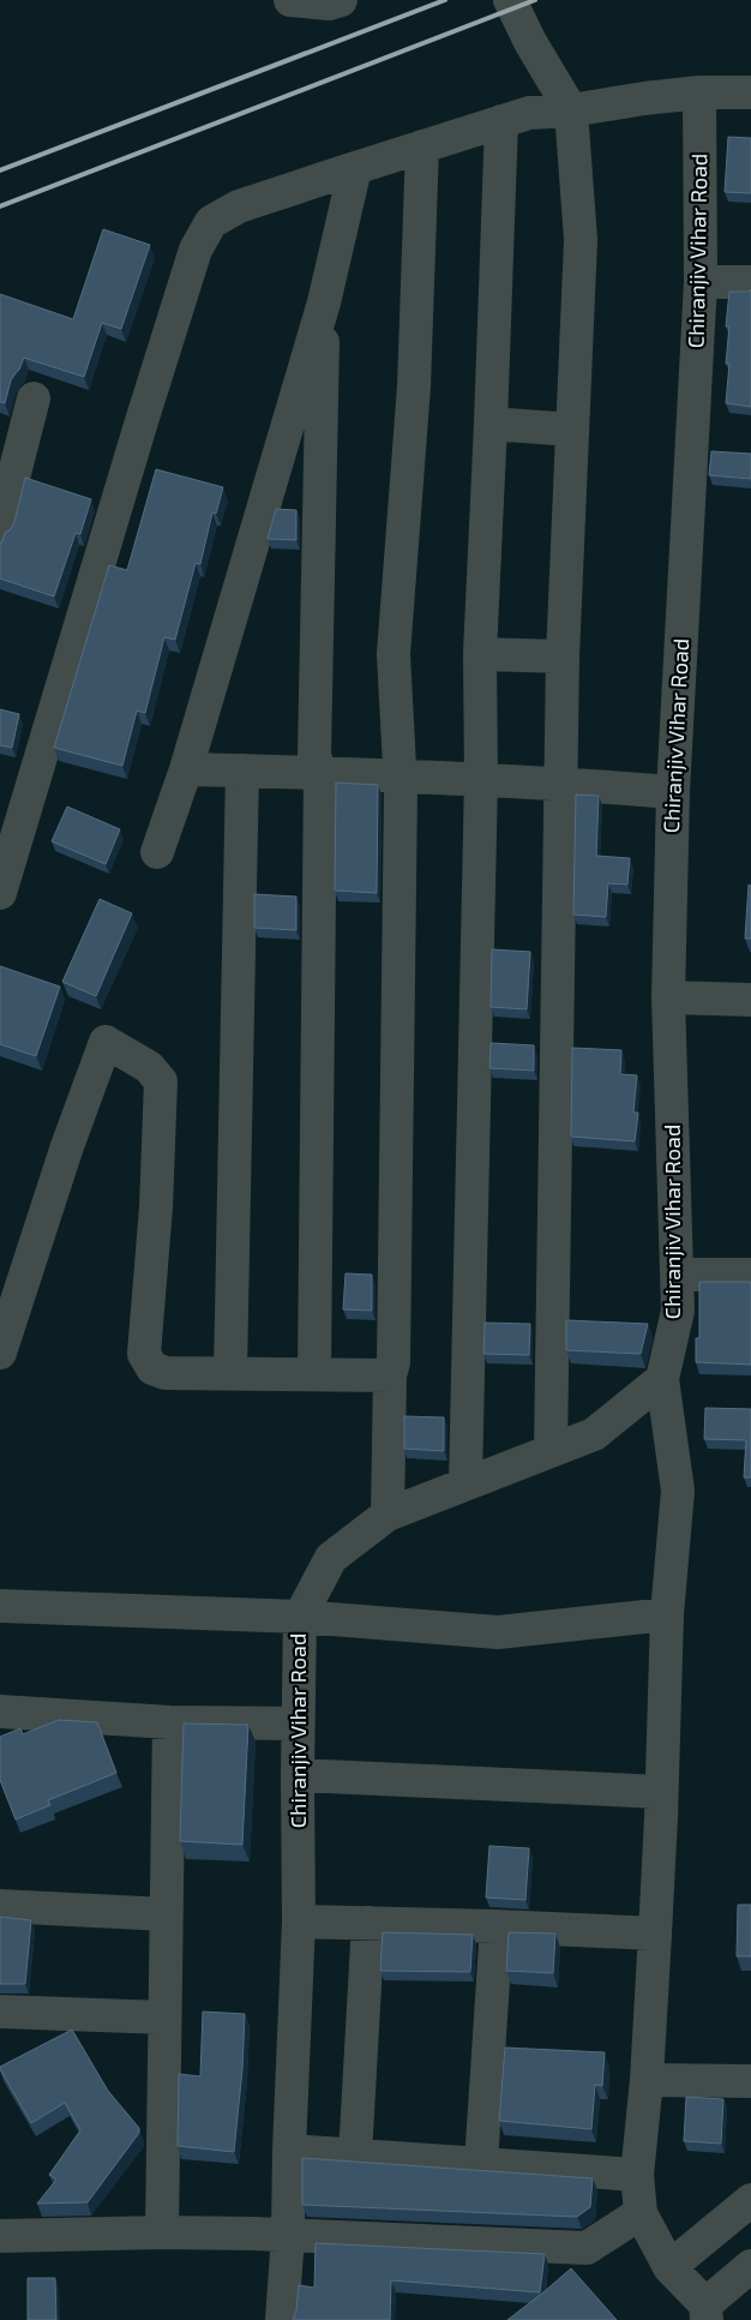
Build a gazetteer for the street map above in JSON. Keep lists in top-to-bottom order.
{
  "streets": {
    "street": ["Chiranjiv Vihar Road"]
  }
}
